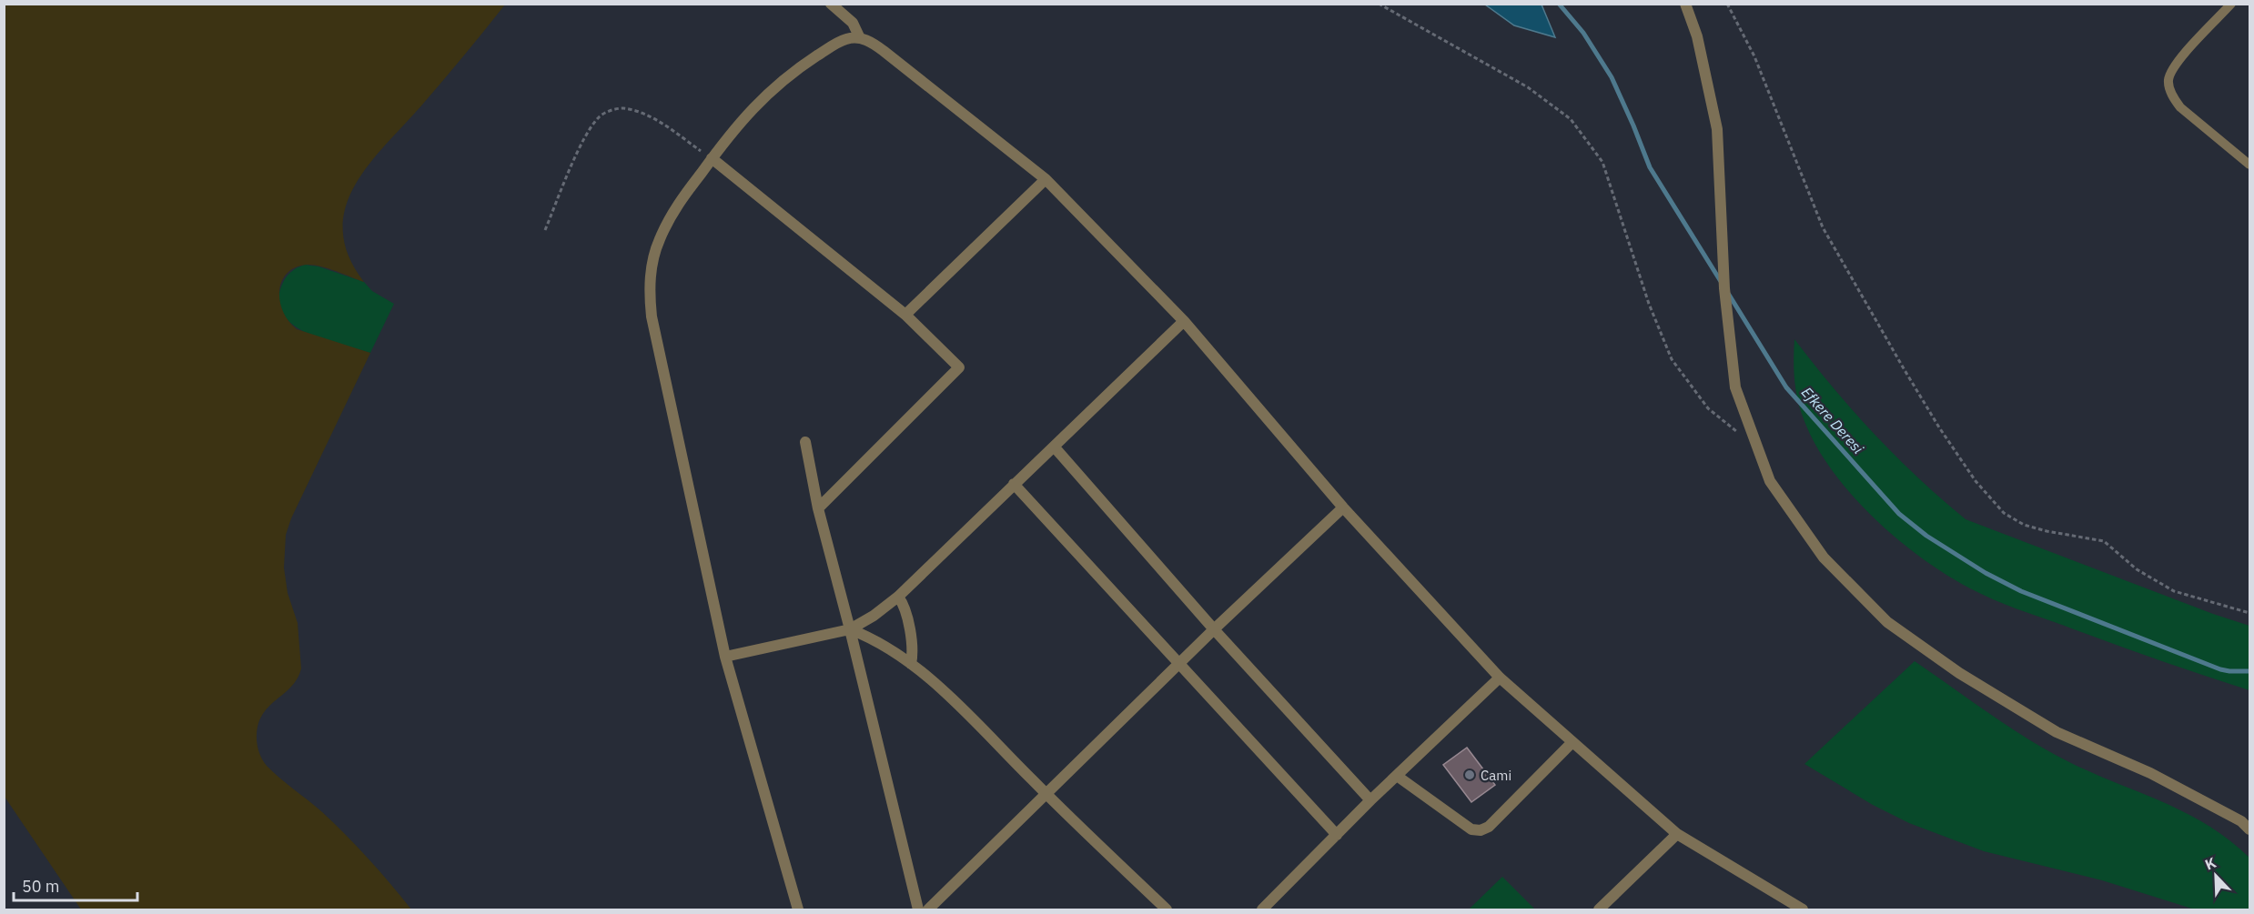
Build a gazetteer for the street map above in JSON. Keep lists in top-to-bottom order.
{
  "water": ["Efkere Deresi"],
  "places": ["Cami"],
  "scale_bar": "50 m",
  "north": "top left"
}
